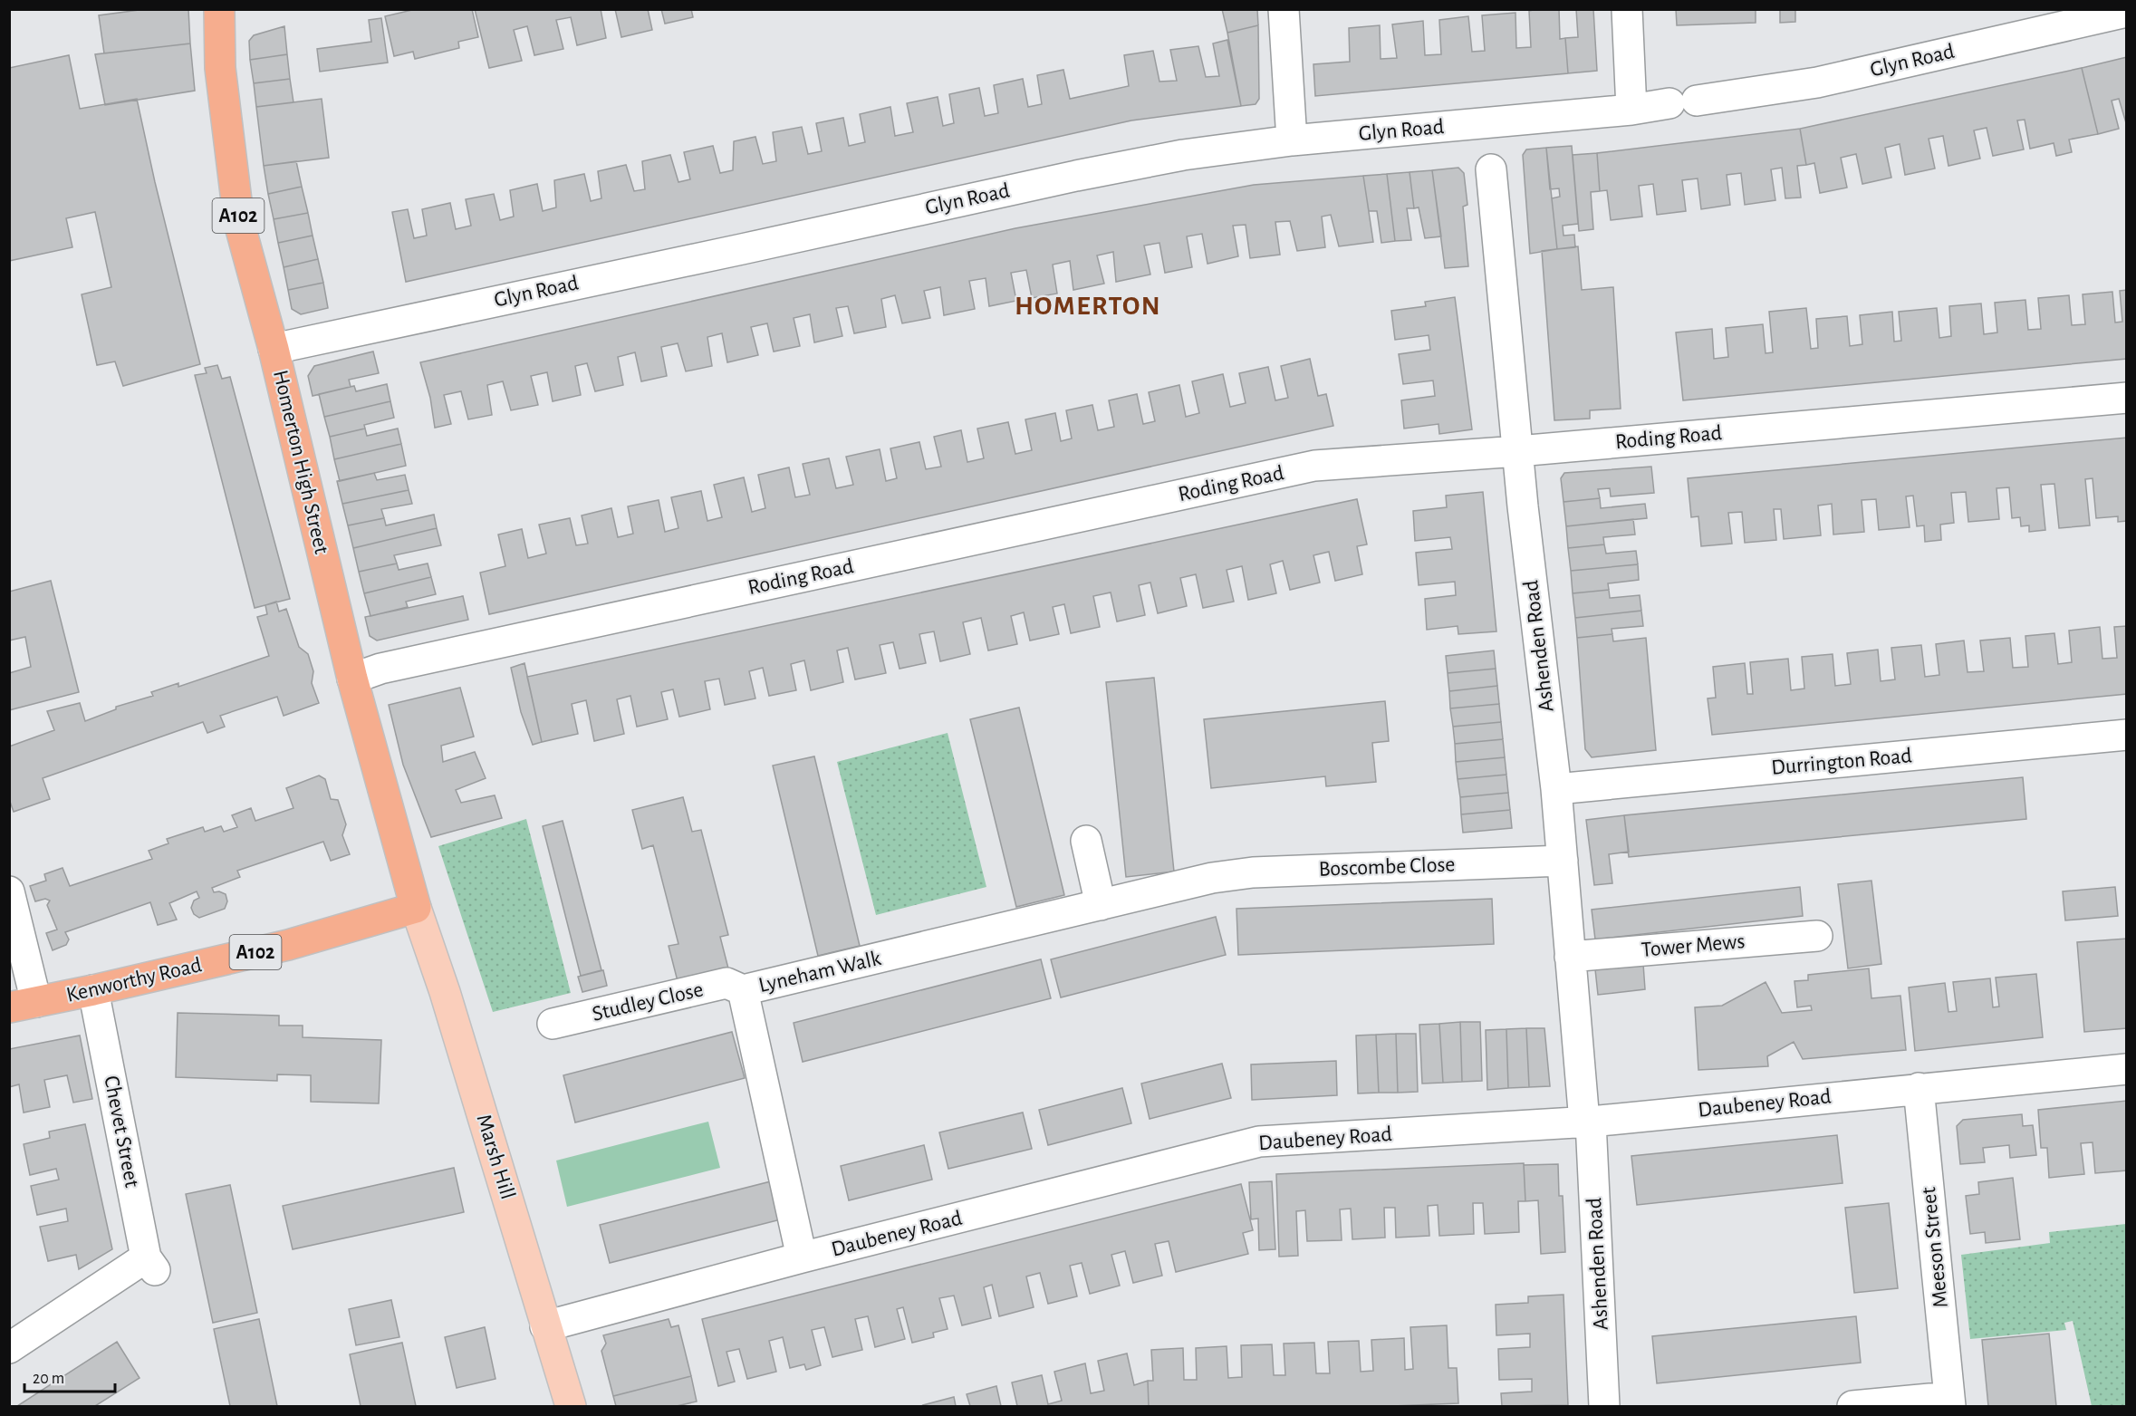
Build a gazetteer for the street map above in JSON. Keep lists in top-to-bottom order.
{
  "streets": {
    "highway": ["A102", "Homerton High Street", "Kenworthy Road"],
    "main road": ["Marsh Hill"],
    "street": [
      "Glyn Road",
      "Roding Road",
      "Ashenden Road",
      "Durrington Road",
      "Boscombe Close",
      "Tower Mews",
      "Lyneham Walk",
      "Studley Close",
      "Daubeney Road",
      "Chevet Street",
      "Meeson Street"
    ]
  },
  "crossings": [
    ["Glyn Road", "Homerton High Street"],
    ["Roding Road", "Homerton High Street"],
    ["Roding Road", "Ashenden Road"],
    ["Homerton High Street", "Kenworthy Road"],
    ["Homerton High Street", "Marsh Hill"],
    ["Ashenden Road", "Durrington Road"],
    ["Ashenden Road", "Boscombe Close"],
    ["Ashenden Road", "Tower Mews"],
    ["Ashenden Road", "Daubeney Road"],
    ["Boscombe Close", "Lyneham Walk"],
    ["Lyneham Walk", "Studley Close"],
    ["Lyneham Walk", "Daubeney Road"],
    ["Kenworthy Road", "Chevet Street"],
    ["Kenworthy Road", "Marsh Hill"],
    ["Daubeney Road", "Marsh Hill"],
    ["Daubeney Road", "Meeson Street"]
  ],
  "districts": ["HOMERTON"],
  "scale_bar": "20 m"
}
